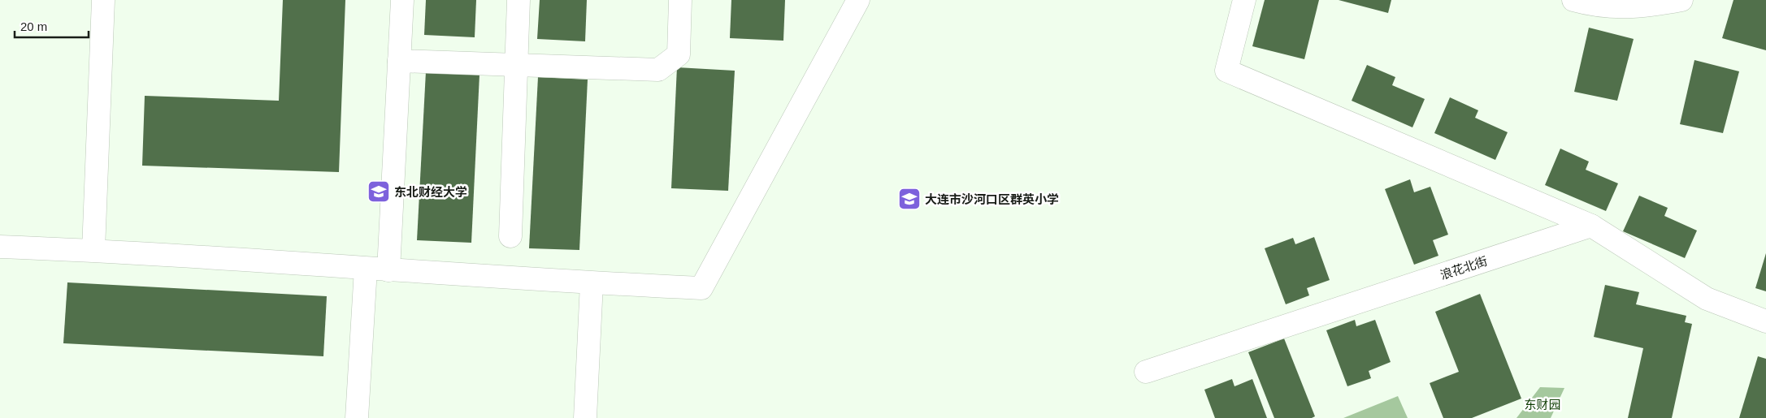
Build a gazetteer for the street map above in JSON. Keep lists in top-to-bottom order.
{
  "streets": {
    "street": ["浪花北街"]
  },
  "parks": ["东财园"],
  "places": {
    "school or university": ["东北财经大学", "大连市沙河口区群英小学"]
  },
  "scale_bar": "20 m"
}
